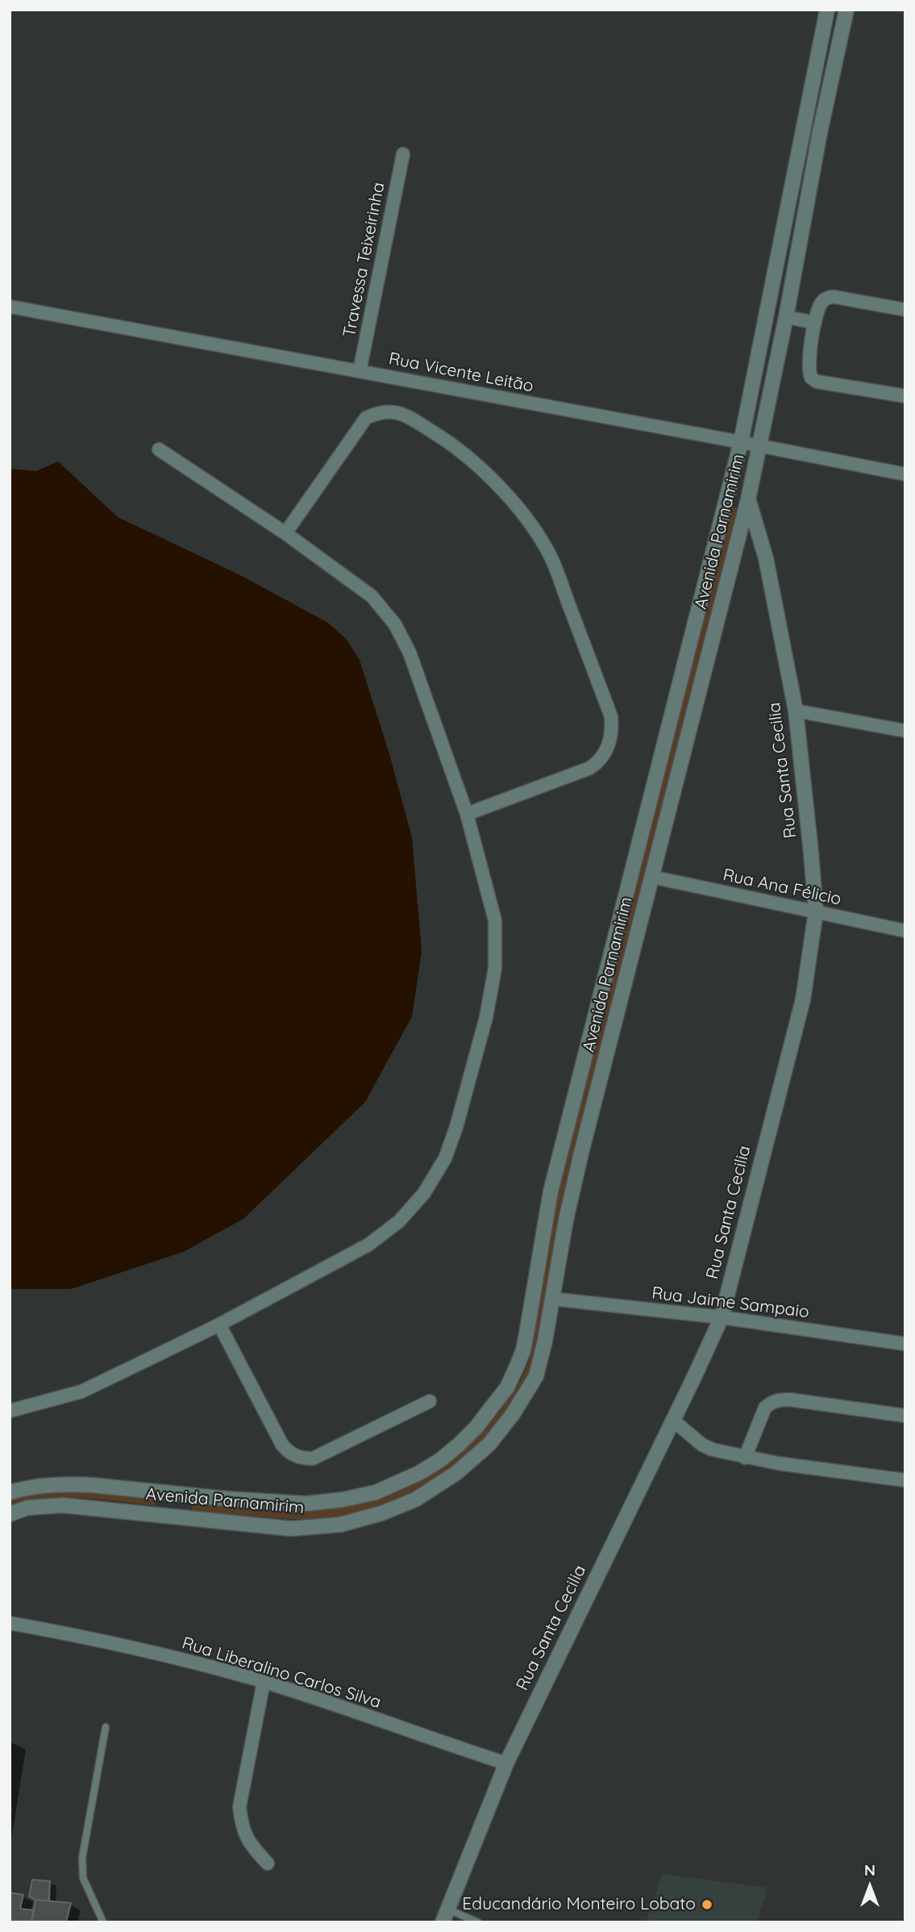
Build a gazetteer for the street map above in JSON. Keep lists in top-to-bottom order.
{
  "streets": {
    "street": [
      "Travessa Teixeirinha",
      "Rua Vicente Leitão",
      "Avenida Parnamirim",
      "Rua Santa Cecilia",
      "Rua Ana Félicio",
      "Rua Jaime Sampaio",
      "Rua Liberalino Carlos Silva"
    ]
  },
  "crossings": [
    ["Travessa Teixeirinha", "Rua Vicente Leitão"],
    ["Rua Vicente Leitão", "Avenida Parnamirim"],
    ["Avenida Parnamirim", "Rua Santa Cecilia"],
    ["Avenida Parnamirim", "Rua Ana Félicio"],
    ["Avenida Parnamirim", "Rua Jaime Sampaio"],
    ["Rua Santa Cecilia", "Rua Ana Félicio"],
    ["Rua Santa Cecilia", "Rua Jaime Sampaio"],
    ["Rua Santa Cecilia", "Rua Liberalino Carlos Silva"]
  ],
  "places": ["Educandário Monteiro Lobato"],
  "north": "top"
}
